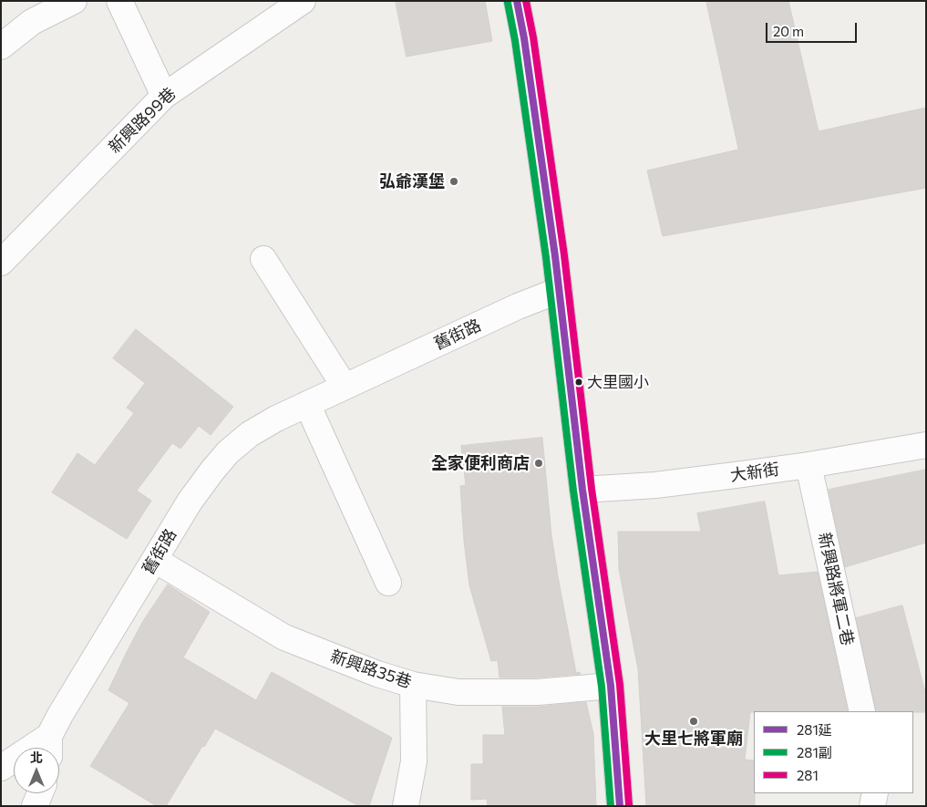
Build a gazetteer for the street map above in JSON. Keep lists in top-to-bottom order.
{
  "streets": {
    "street": [
      "新興路99巷",
      "舊街路",
      "大新街",
      "新興路將軍二巷",
      "新興路35巷"
    ]
  },
  "crossings": [
    ["舊街路", "新興路35巷"],
    ["大新街", "新興路將軍二巷"]
  ],
  "places": [
    "弘爺漢堡",
    "大里國小",
    "全家便利商店",
    "大里七將軍廟"
  ],
  "lines": ["transit line 281延", "transit line 281", "transit line 281副"],
  "legend": ["281延", "281副", "281"],
  "scale_bar": "20 m",
  "north": "top"
}
